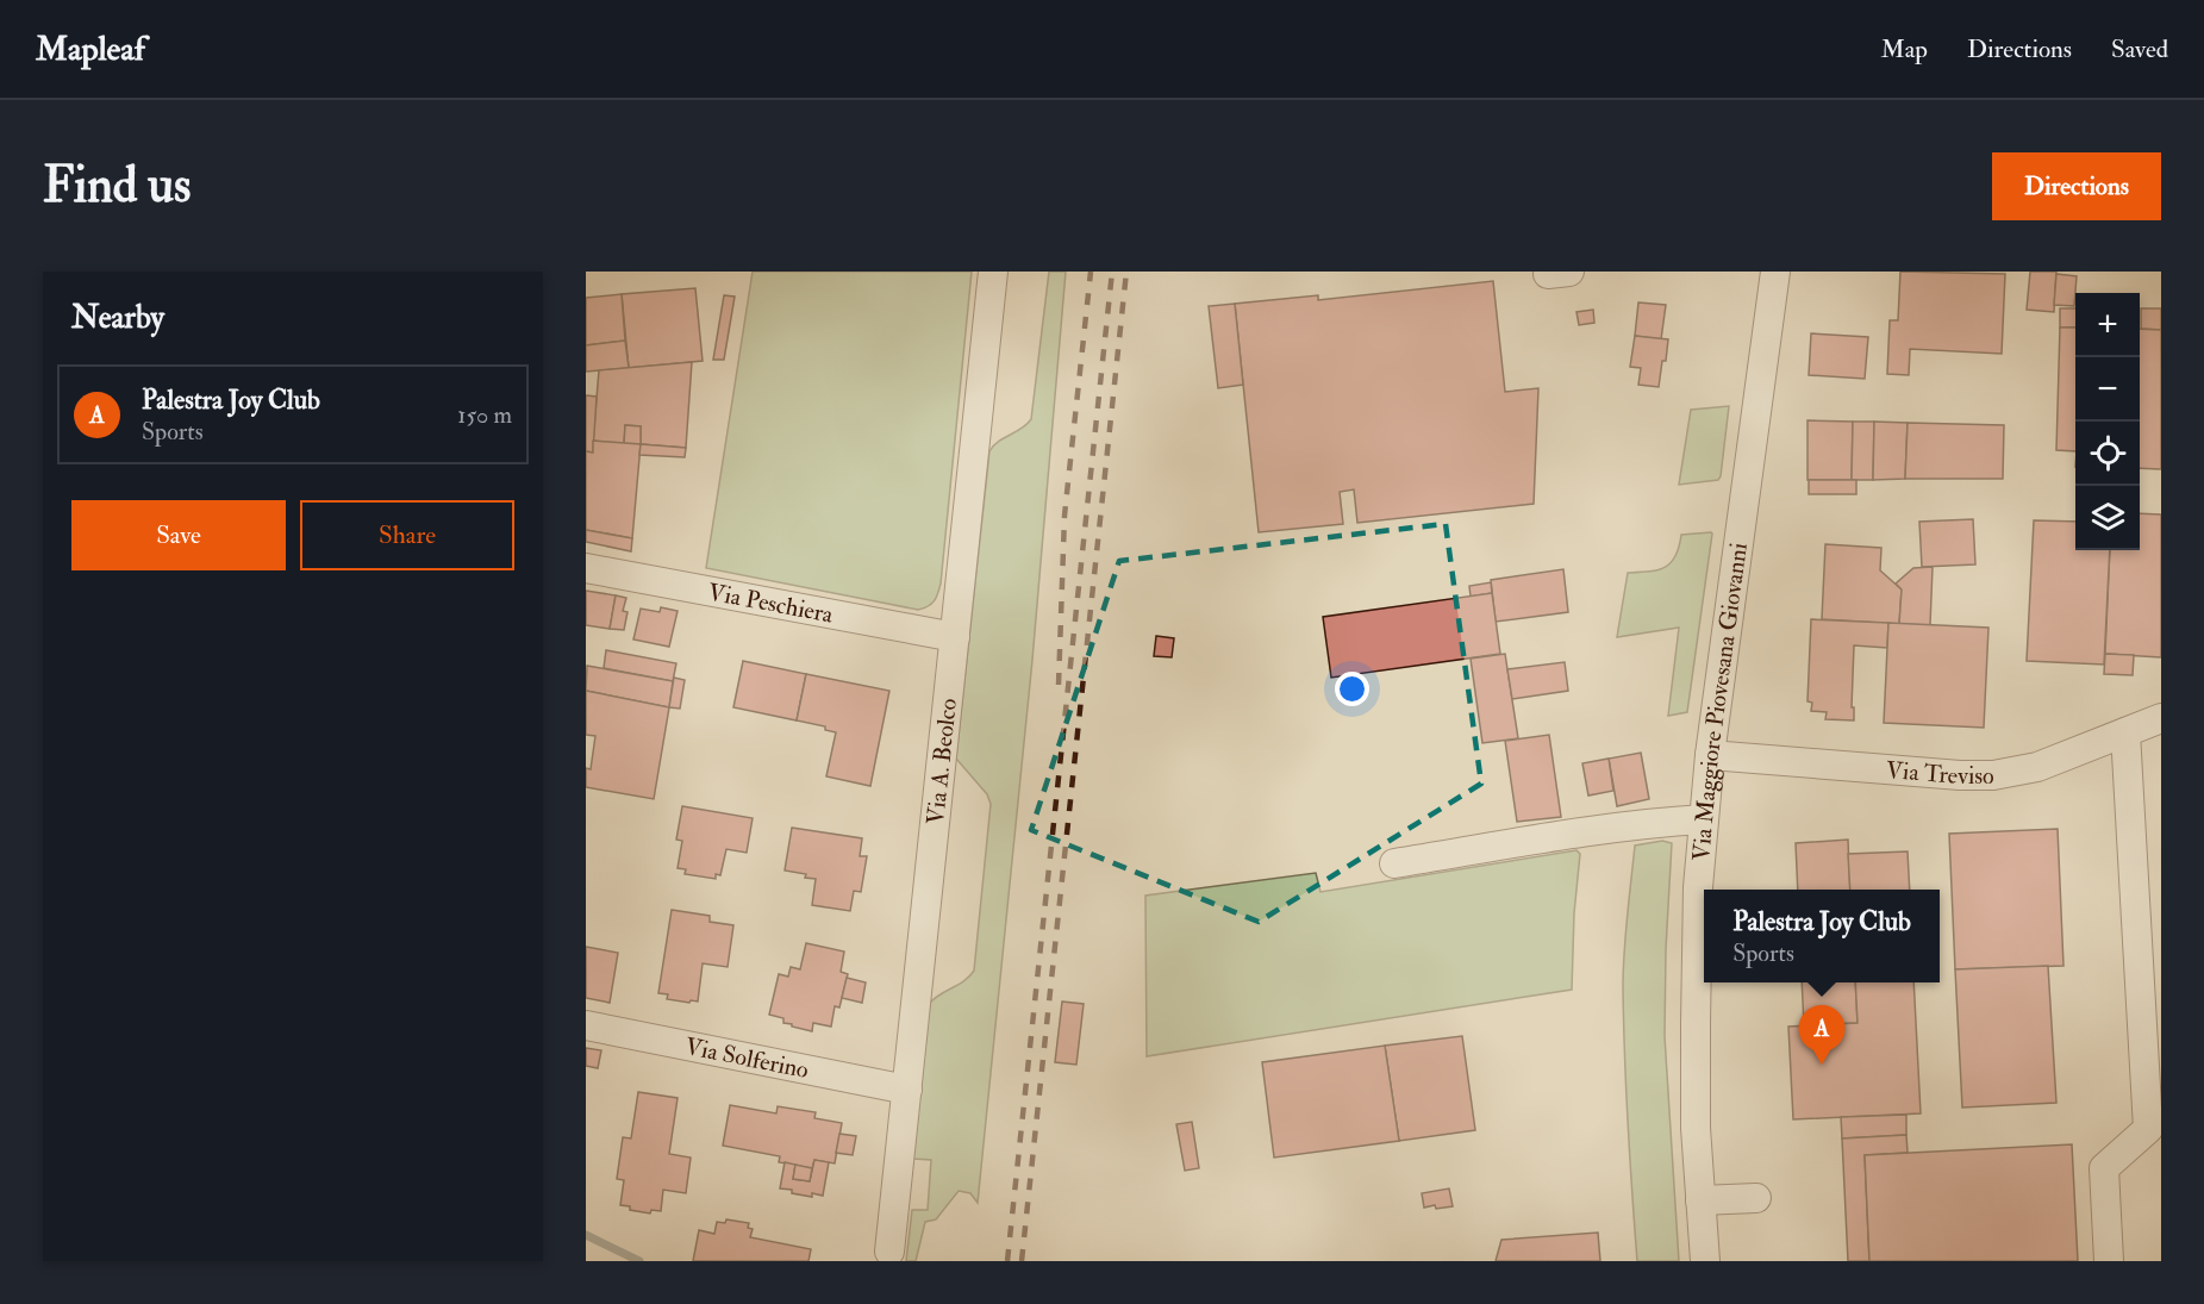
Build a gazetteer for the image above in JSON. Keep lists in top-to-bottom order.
{
  "streets": {
    "street": [
      "Via Peschiera",
      "Via Maggiore Piovesana Giovanni",
      "Via A. Beolco",
      "Via Treviso",
      "Via Solferino"
    ]
  },
  "crossings": [
    ["Via Peschiera", "Via A. Beolco"],
    ["Via Maggiore Piovesana Giovanni", "Via Treviso"],
    ["Via A. Beolco", "Via Solferino"]
  ],
  "page": {
    "header": "Mapleaf",
    "nav": ["Map", "Directions", "Saved"],
    "buttons": [
      "Directions",
      ["Save", "Share"]
    ],
    "title": "Find us",
    "heading": "Nearby",
    "map_buttons": ["+", "−"],
    "list": [
      {
        "mark": "A",
        "name": "Palestra Joy Club",
        "note": "Sports",
        "value": "150 m"
      }
    ],
    "popup": ["Palestra Joy Club", "Sports"],
    "pins": "A"
  }
}
